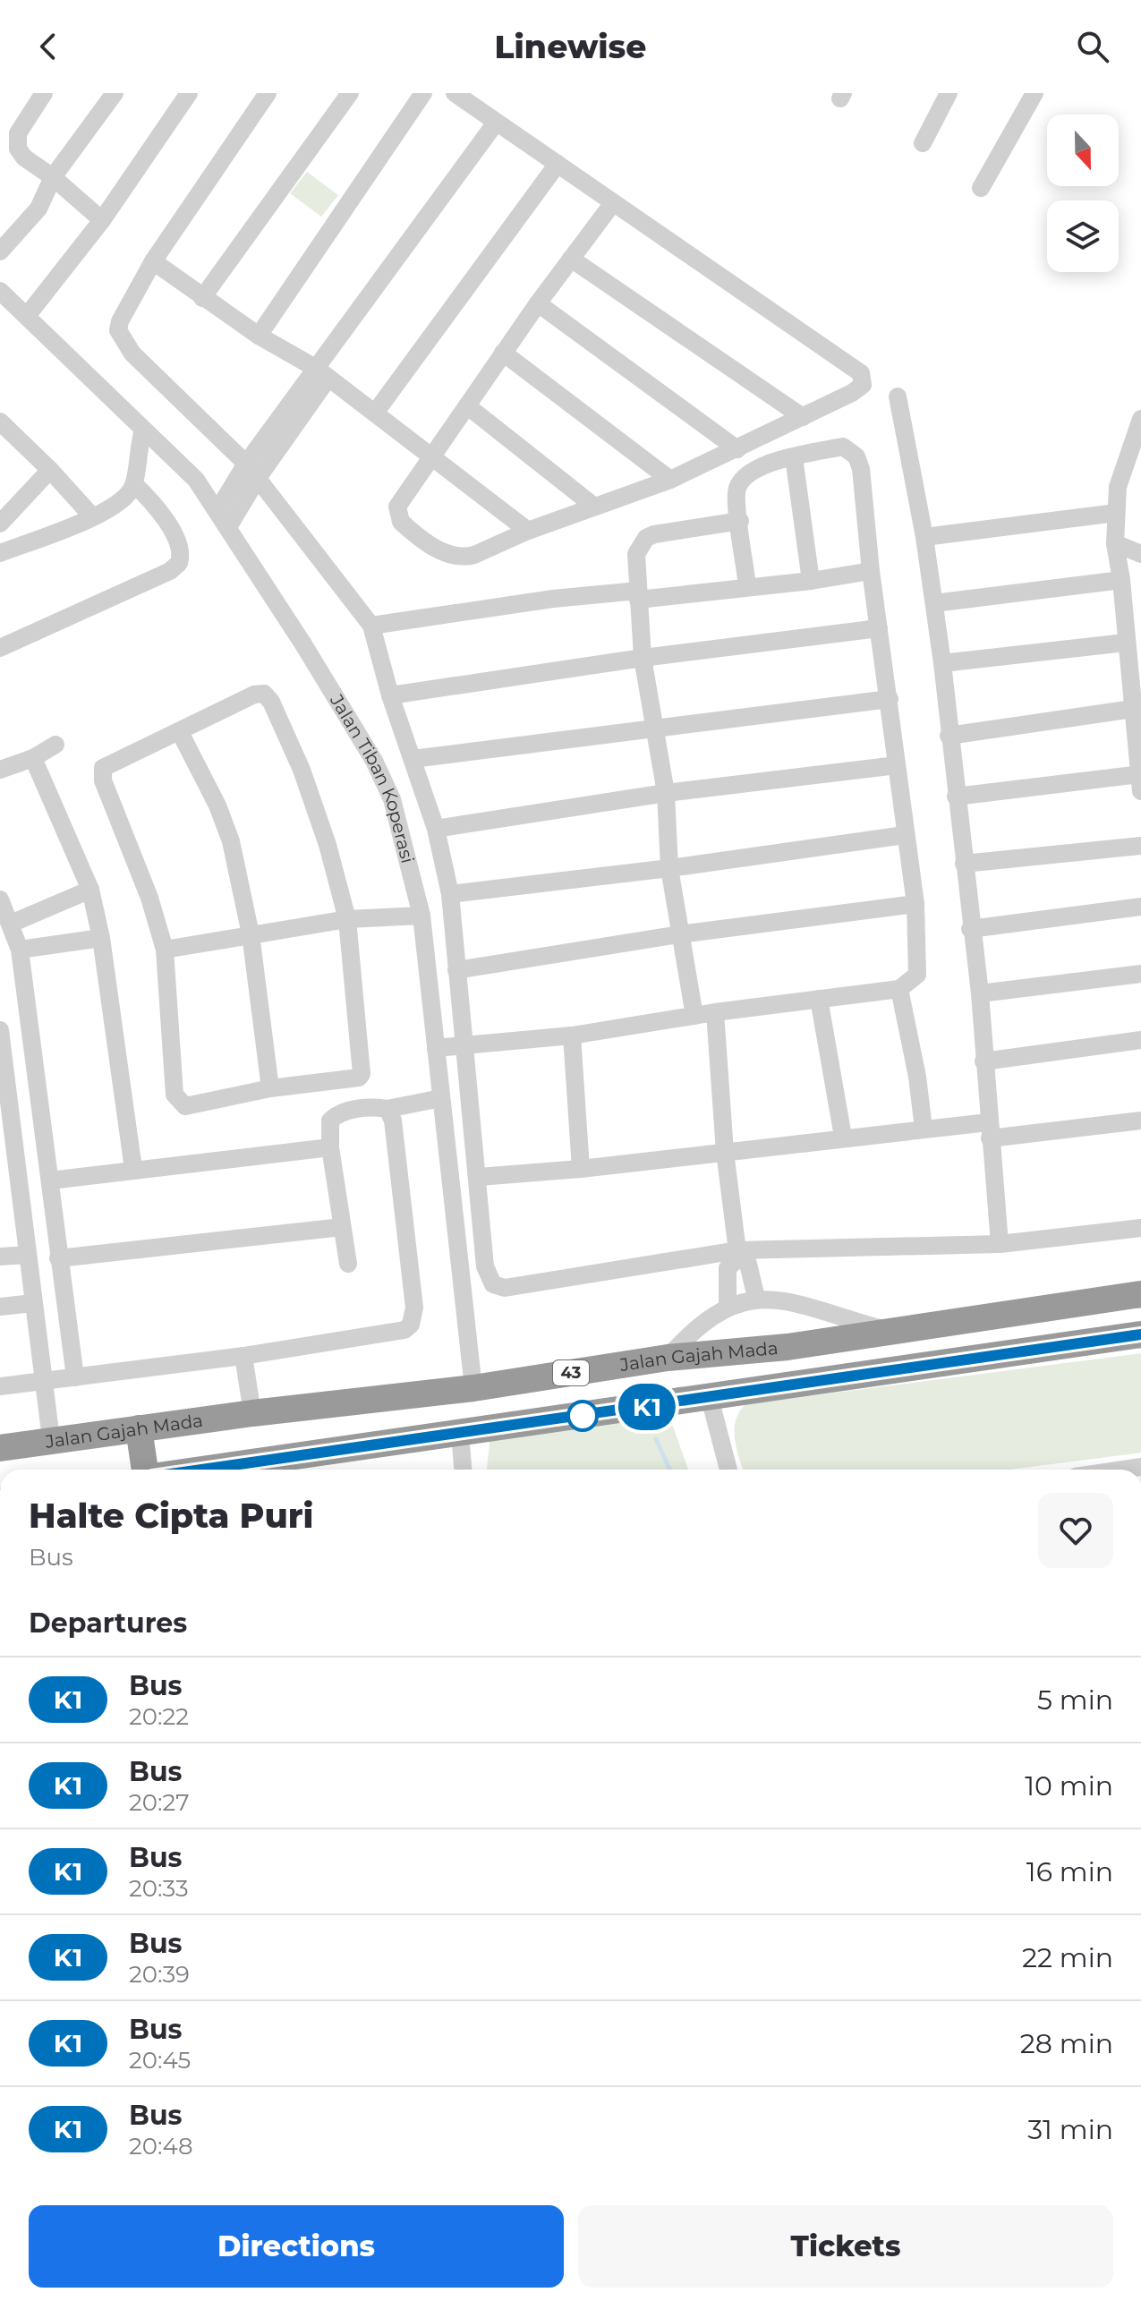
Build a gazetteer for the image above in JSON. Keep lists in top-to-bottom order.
{
  "streets": {
    "highway": ["Jalan Gajah Mada", "43"],
    "street": ["Jalan Tiban Koperasi"]
  },
  "crossings": [
    ["Jalan Tiban Koperasi", "Jalan Gajah Mada"]
  ],
  "lines": ["bus line K1"],
  "north": "bottom",
  "page": {
    "header": "Linewise",
    "on_map": "K1",
    "heading": [
      ["Halte Cipta Puri", "Bus"],
      "Departures"
    ],
    "list": [
      {
        "mark": "K1",
        "name": "Bus",
        "note": "20:22",
        "value": "5 min"
      },
      {
        "mark": "K1",
        "name": "Bus",
        "note": "20:27",
        "value": "10 min"
      },
      {
        "mark": "K1",
        "name": "Bus",
        "note": "20:33",
        "value": "16 min"
      },
      {
        "mark": "K1",
        "name": "Bus",
        "note": "20:39",
        "value": "22 min"
      },
      {
        "mark": "K1",
        "name": "Bus",
        "note": "20:45",
        "value": "28 min"
      },
      {
        "mark": "K1",
        "name": "Bus",
        "note": "20:48",
        "value": "31 min"
      }
    ],
    "buttons": ["Directions", "Tickets"]
  }
}
